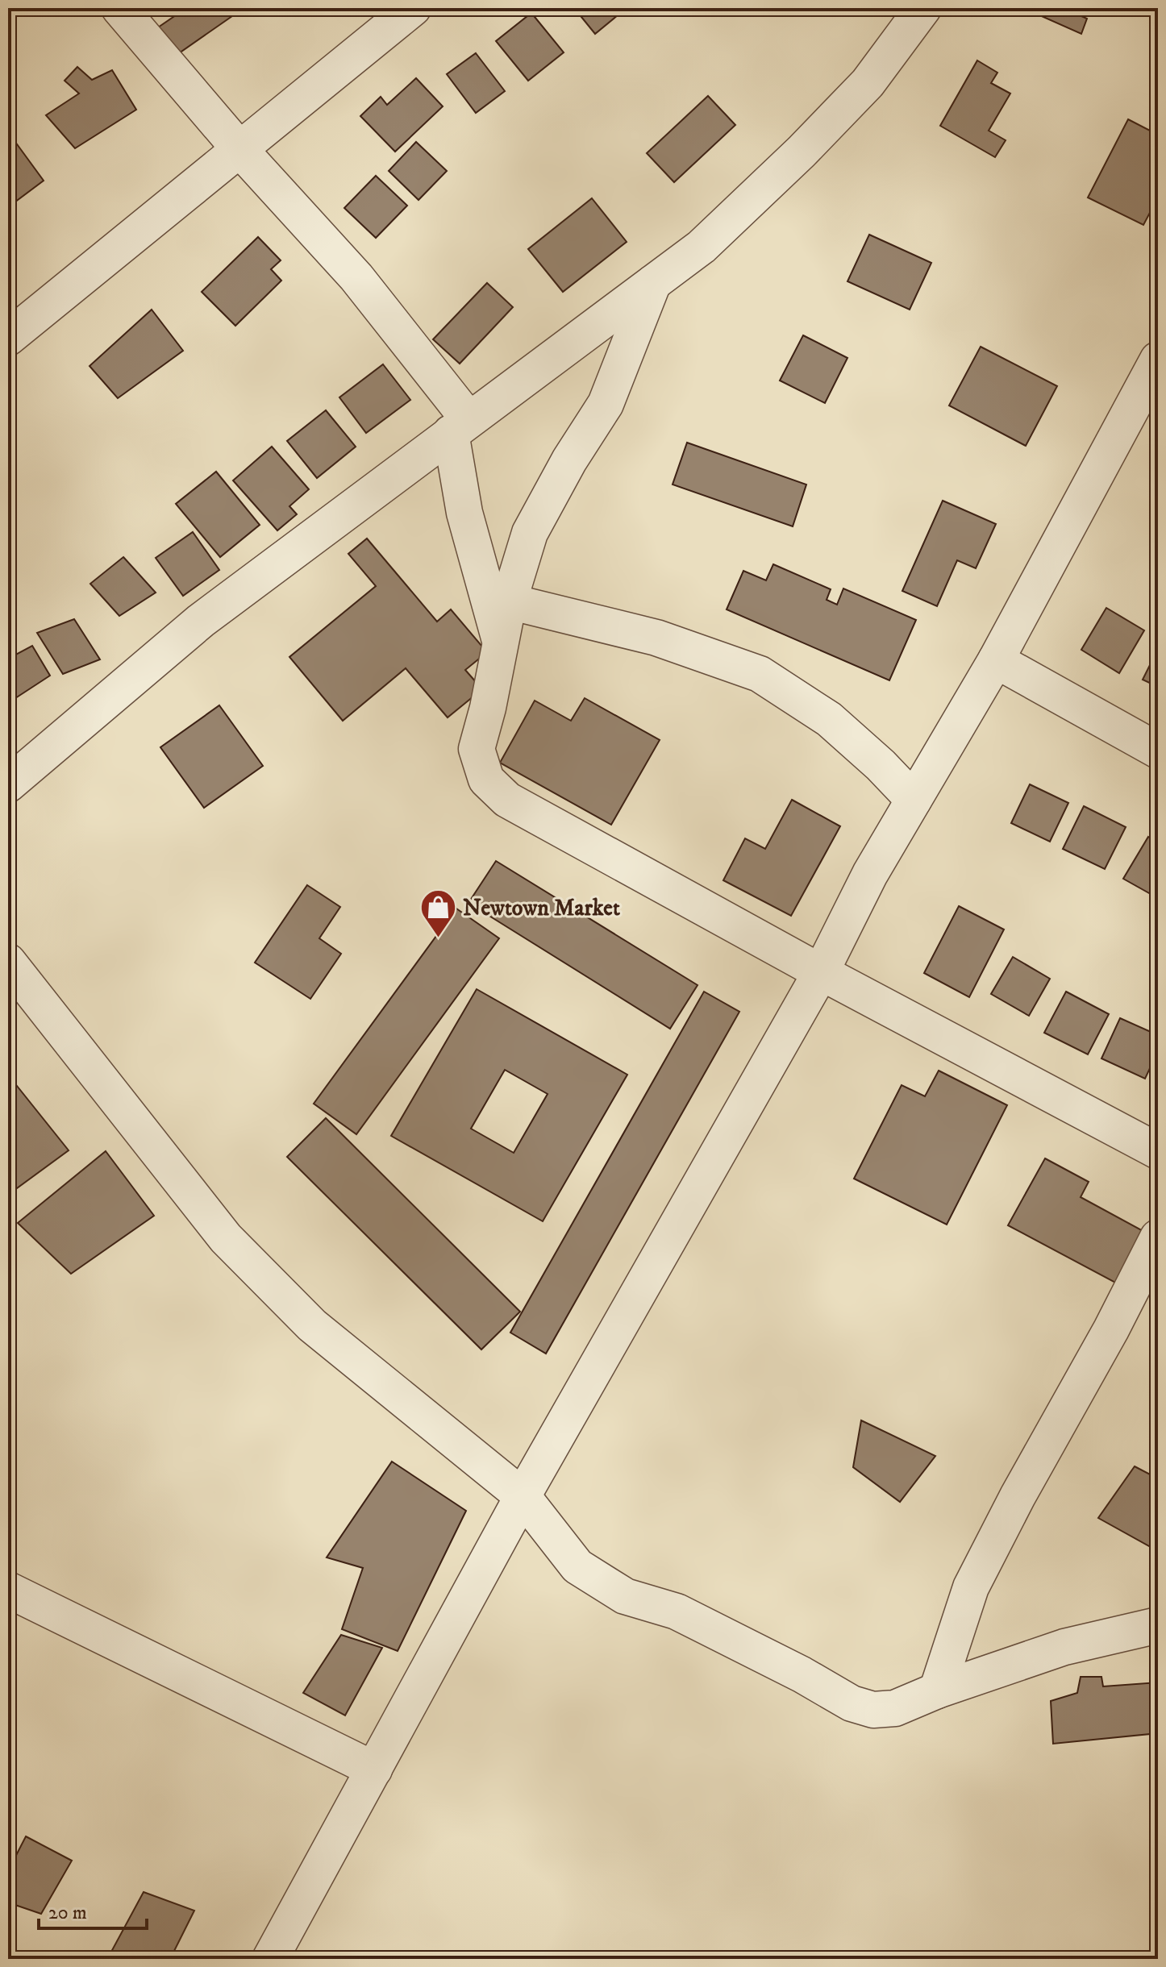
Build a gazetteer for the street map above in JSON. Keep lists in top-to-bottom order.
{
  "places": {
    "shop": ["Newtown Market"]
  },
  "scale_bar": "20 m"
}
